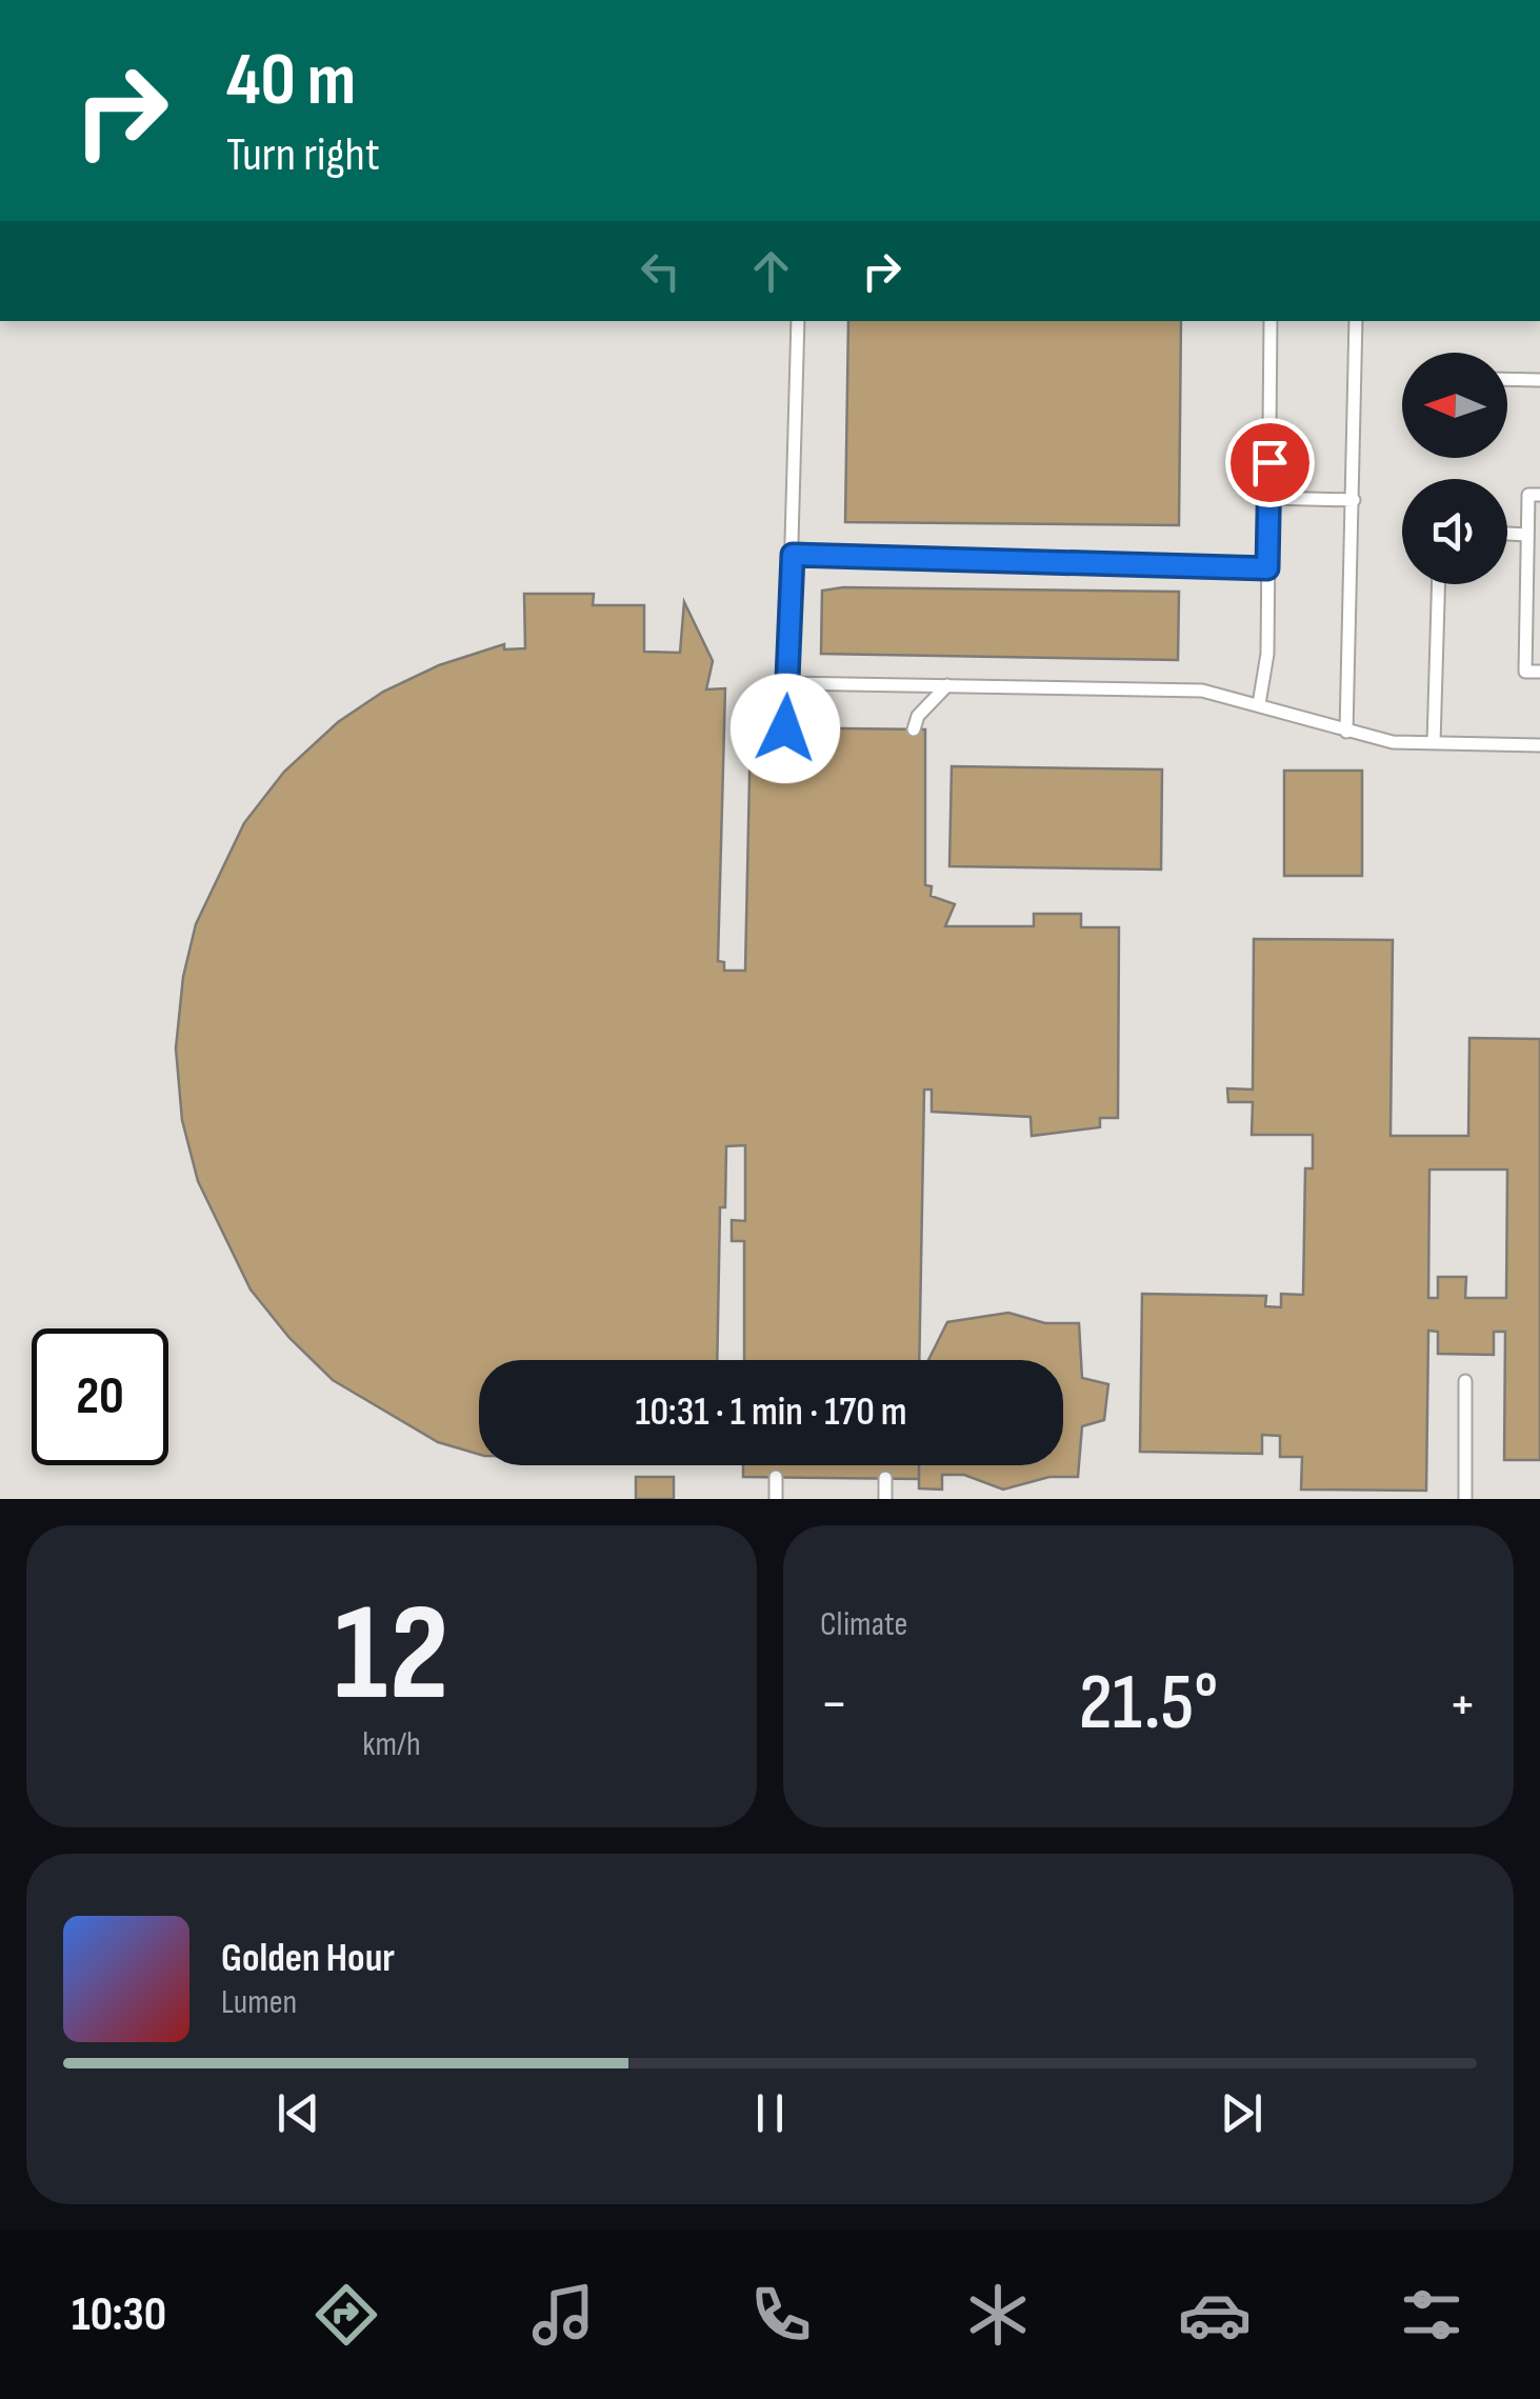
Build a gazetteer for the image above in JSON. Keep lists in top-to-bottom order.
{
  "north": "left",
  "page": {
    "turn": ["40 m", "Turn right"],
    "limit": "20",
    "trip": "10:31 · 1 min · 170 m",
    "tile": [
      ["12", "km/h"],
      "Climate"
    ],
    "heat": ["−", "21.5°", "+"],
    "song": ["Golden Hour", "Lumen"],
    "tabs": "10:30"
  }
}
